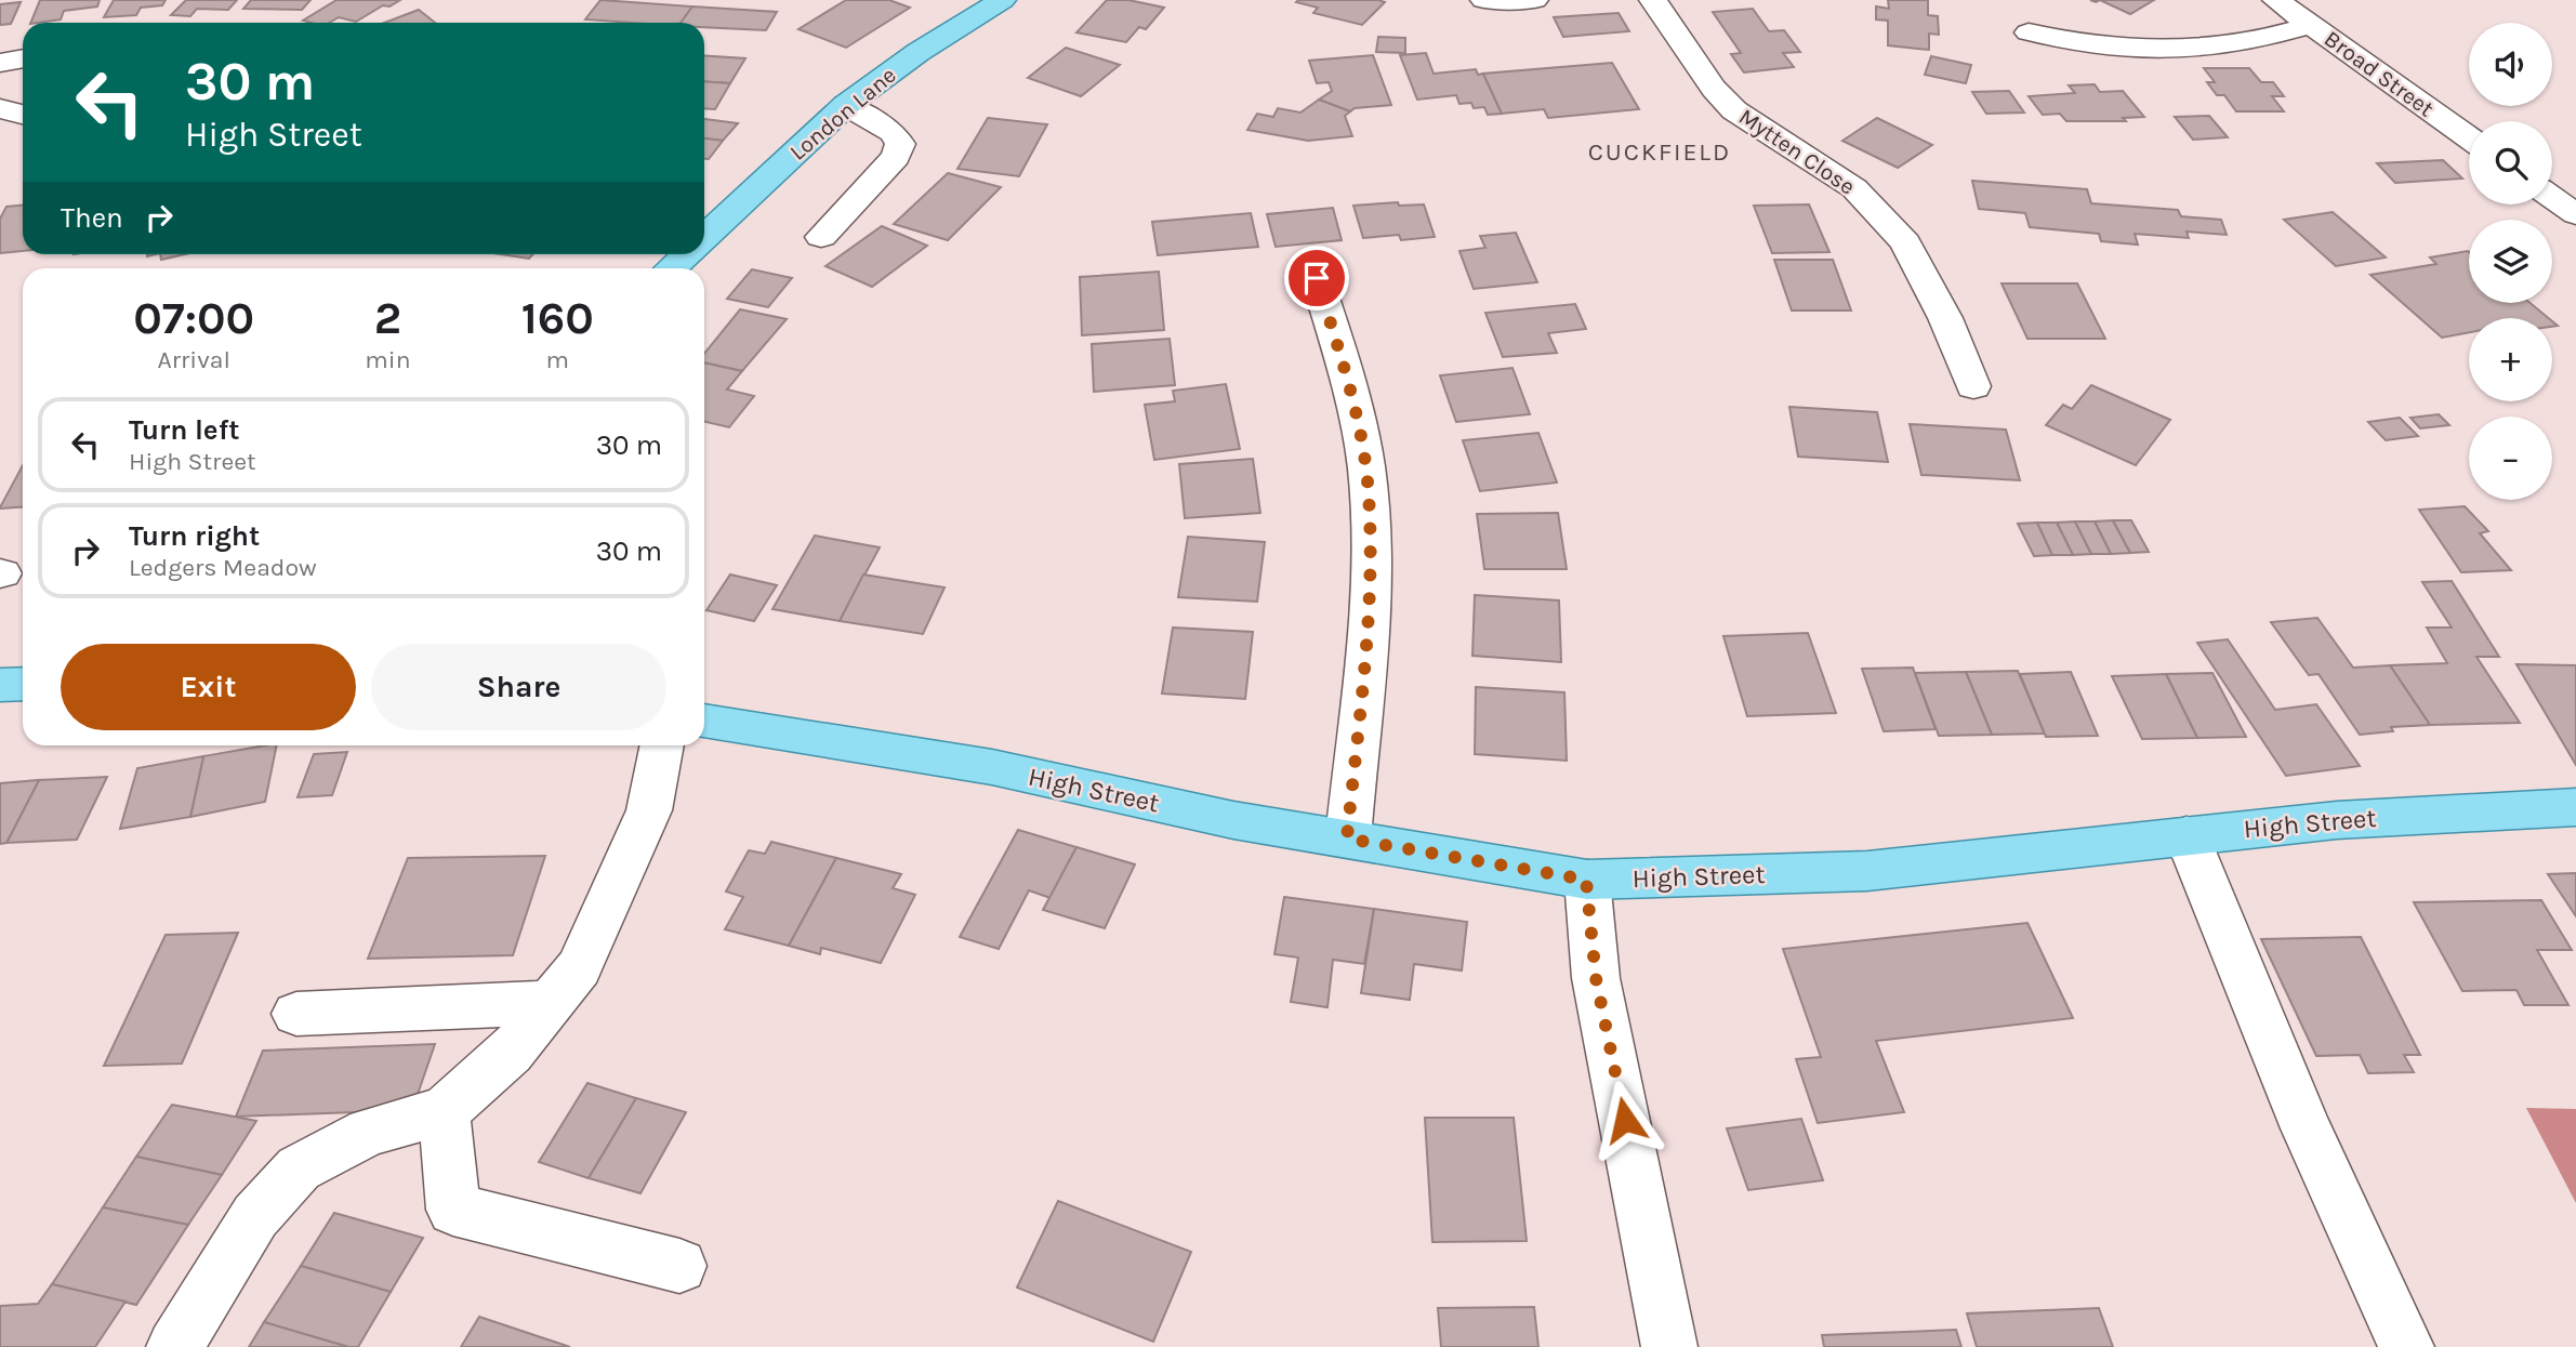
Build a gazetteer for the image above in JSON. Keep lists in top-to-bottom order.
{
  "streets": {
    "main road": ["London Lane", "High Street"],
    "street": ["Broad Street", "Mytten Close"]
  },
  "districts": ["CUCKFIELD"],
  "page": {
    "map_buttons": ["+", "−"],
    "turn": ["30 m", "High Street"],
    "then": "Then",
    "eta": [
      "07:00",
      "Arrival",
      "2",
      "min",
      "160",
      "m"
    ],
    "list": [
      {
        "name": "Turn left",
        "note": "High Street",
        "value": "30 m"
      },
      {
        "name": "Turn right",
        "note": "Ledgers Meadow",
        "value": "30 m"
      }
    ],
    "buttons": ["Exit", "Share"]
  }
}
